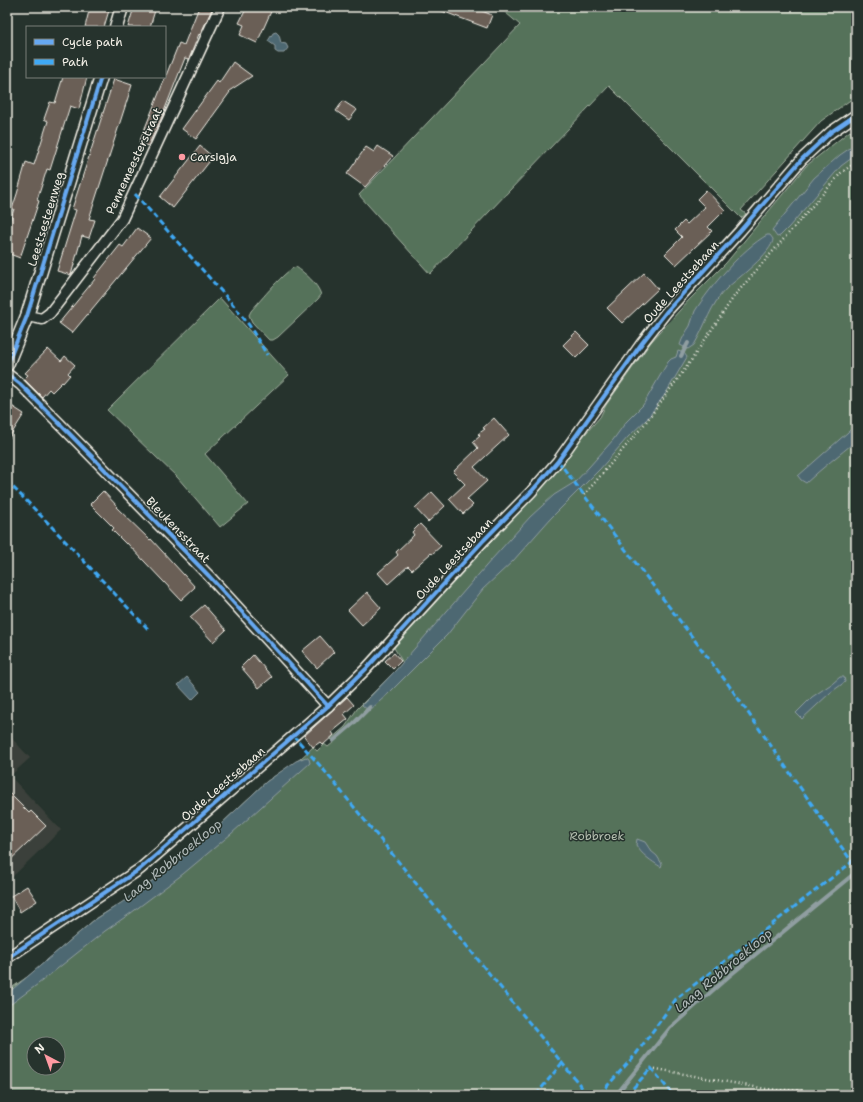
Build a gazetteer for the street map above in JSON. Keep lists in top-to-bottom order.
{
  "streets": {
    "street": [
      "Pennemeesterstraat",
      "Leestsesteenweg",
      "Oude Leestsebaan",
      "Bleukensstraat"
    ]
  },
  "crossings": [
    ["Pennemeesterstraat", "Leestsesteenweg"],
    ["Oude Leestsebaan", "Bleukensstraat"]
  ],
  "water": ["Laag Robbroekloop"],
  "parks": ["Robbroek"],
  "places": ["Carsigja"],
  "legend": ["Cycle path", "Path"],
  "north": "top left"
}
